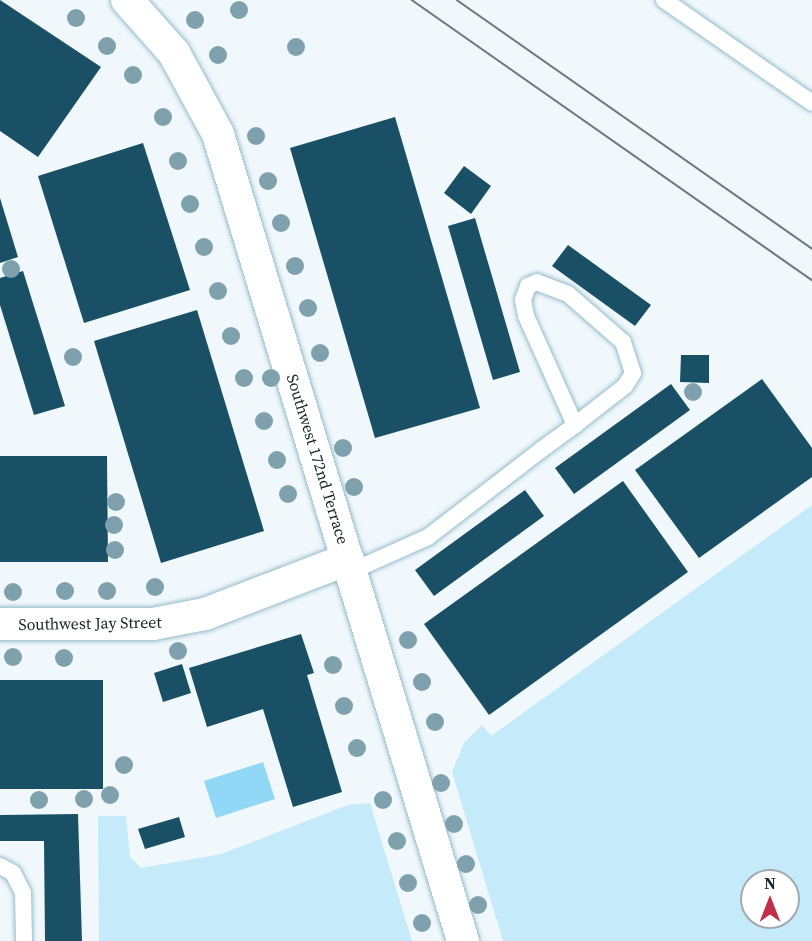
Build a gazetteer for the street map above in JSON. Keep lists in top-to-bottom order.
{
  "streets": {
    "street": ["Southwest 172nd Terrace", "Southwest Jay Street"]
  },
  "crossings": [
    ["Southwest 172nd Terrace", "Southwest Jay Street"]
  ],
  "north": "top"
}
